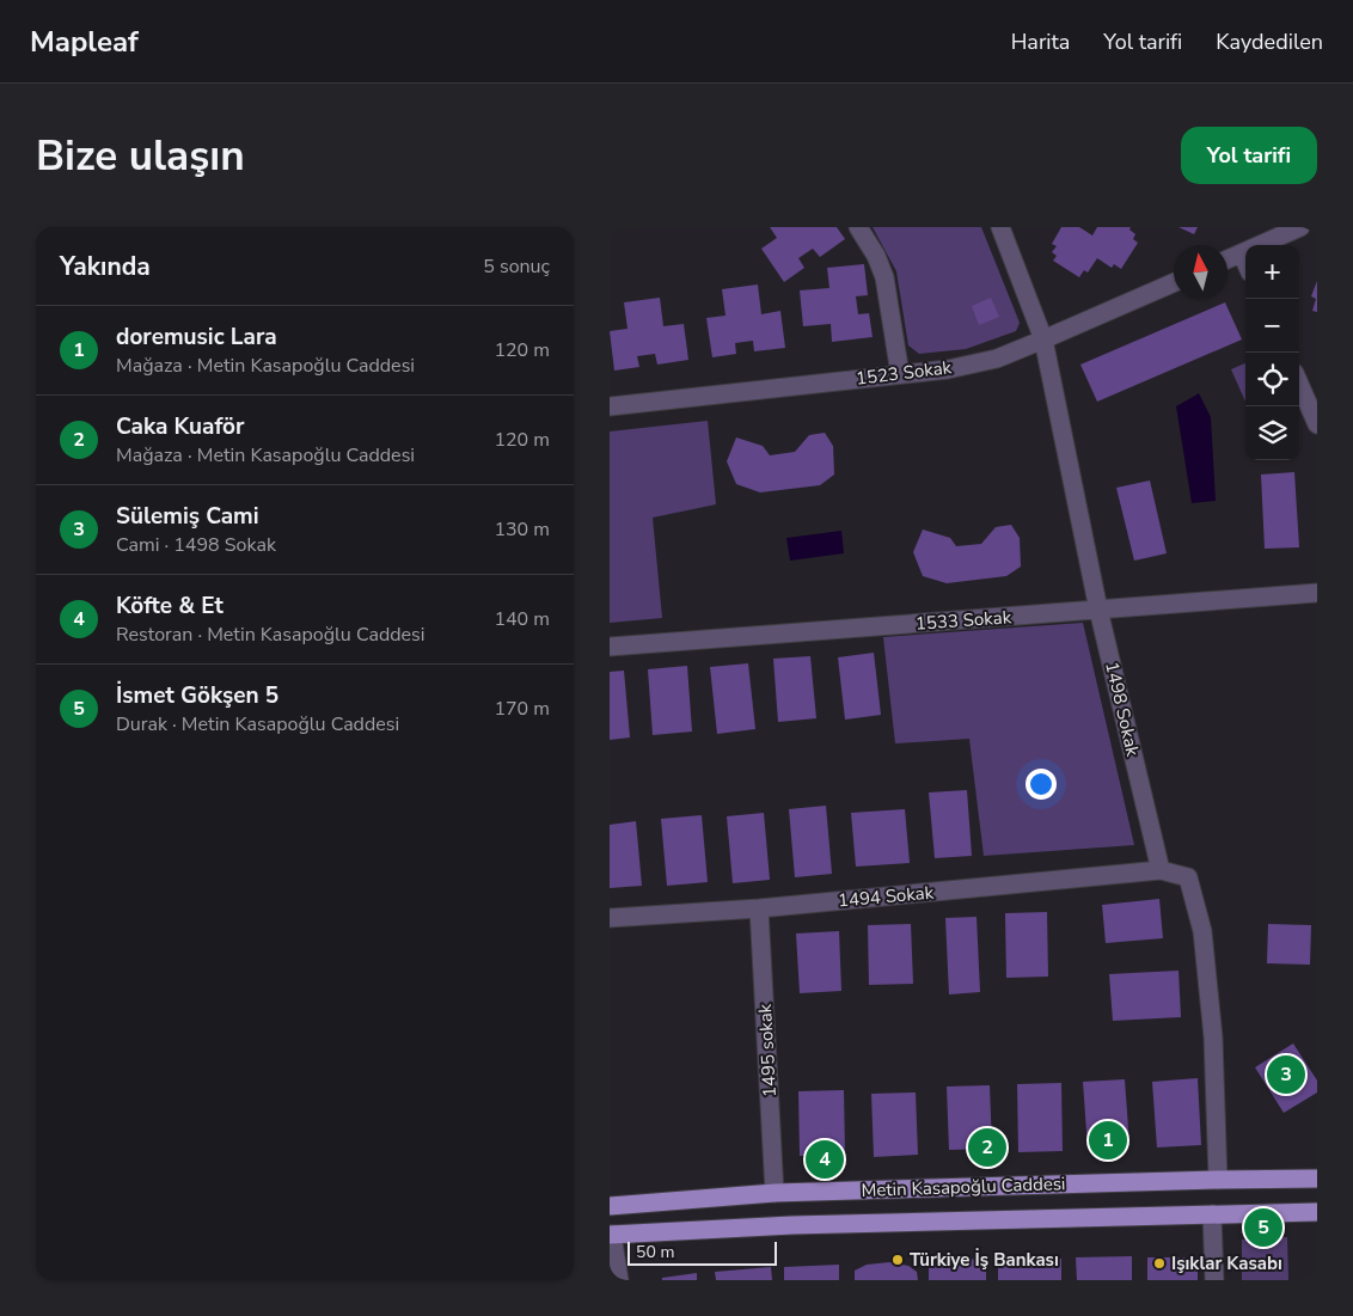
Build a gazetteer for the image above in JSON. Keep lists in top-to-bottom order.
{
  "streets": {
    "main road": ["Metin Kasapoğlu Caddesi"],
    "street": [
      "1523 Sokak",
      "1533 Sokak",
      "1498 Sokak",
      "1494 Sokak",
      "1495 sokak"
    ]
  },
  "crossings": [
    ["1523 Sokak", "1498 Sokak"],
    ["1533 Sokak", "1498 Sokak"],
    ["1498 Sokak", "1494 Sokak"],
    ["1494 Sokak", "1495 sokak"],
    ["1495 sokak", "Metin Kasapoğlu Caddesi"]
  ],
  "places": ["Türkiye İş Bankası", "Işıklar Kasabı"],
  "scale_bar": "50 m",
  "north": "top",
  "page": {
    "header": "Mapleaf",
    "nav": ["Harita", "Yol tarifi", "Kaydedilen"],
    "buttons": "Yol tarifi",
    "title": "Bize ulaşın",
    "heading": ["Yakında", "5 sonuç"],
    "map_buttons": ["+", "−"],
    "list": [
      {
        "mark": "1",
        "name": "doremusic Lara",
        "note": "Mağaza · Metin Kasapoğlu Caddesi",
        "value": "120 m"
      },
      {
        "mark": "2",
        "name": "Caka Kuaför",
        "note": "Mağaza · Metin Kasapoğlu Caddesi",
        "value": "120 m"
      },
      {
        "mark": "3",
        "name": "Sülemiş Cami",
        "note": "Cami · 1498 Sokak",
        "value": "130 m"
      },
      {
        "mark": "4",
        "name": "Köfte & Et",
        "note": "Restoran · Metin Kasapoğlu Caddesi",
        "value": "140 m"
      },
      {
        "mark": "5",
        "name": "İsmet Gökşen 5",
        "note": "Durak · Metin Kasapoğlu Caddesi",
        "value": "170 m"
      }
    ],
    "pins": [
      "3",
      "1",
      "2",
      "4",
      "5"
    ],
    "scale": "50 m"
  }
}
